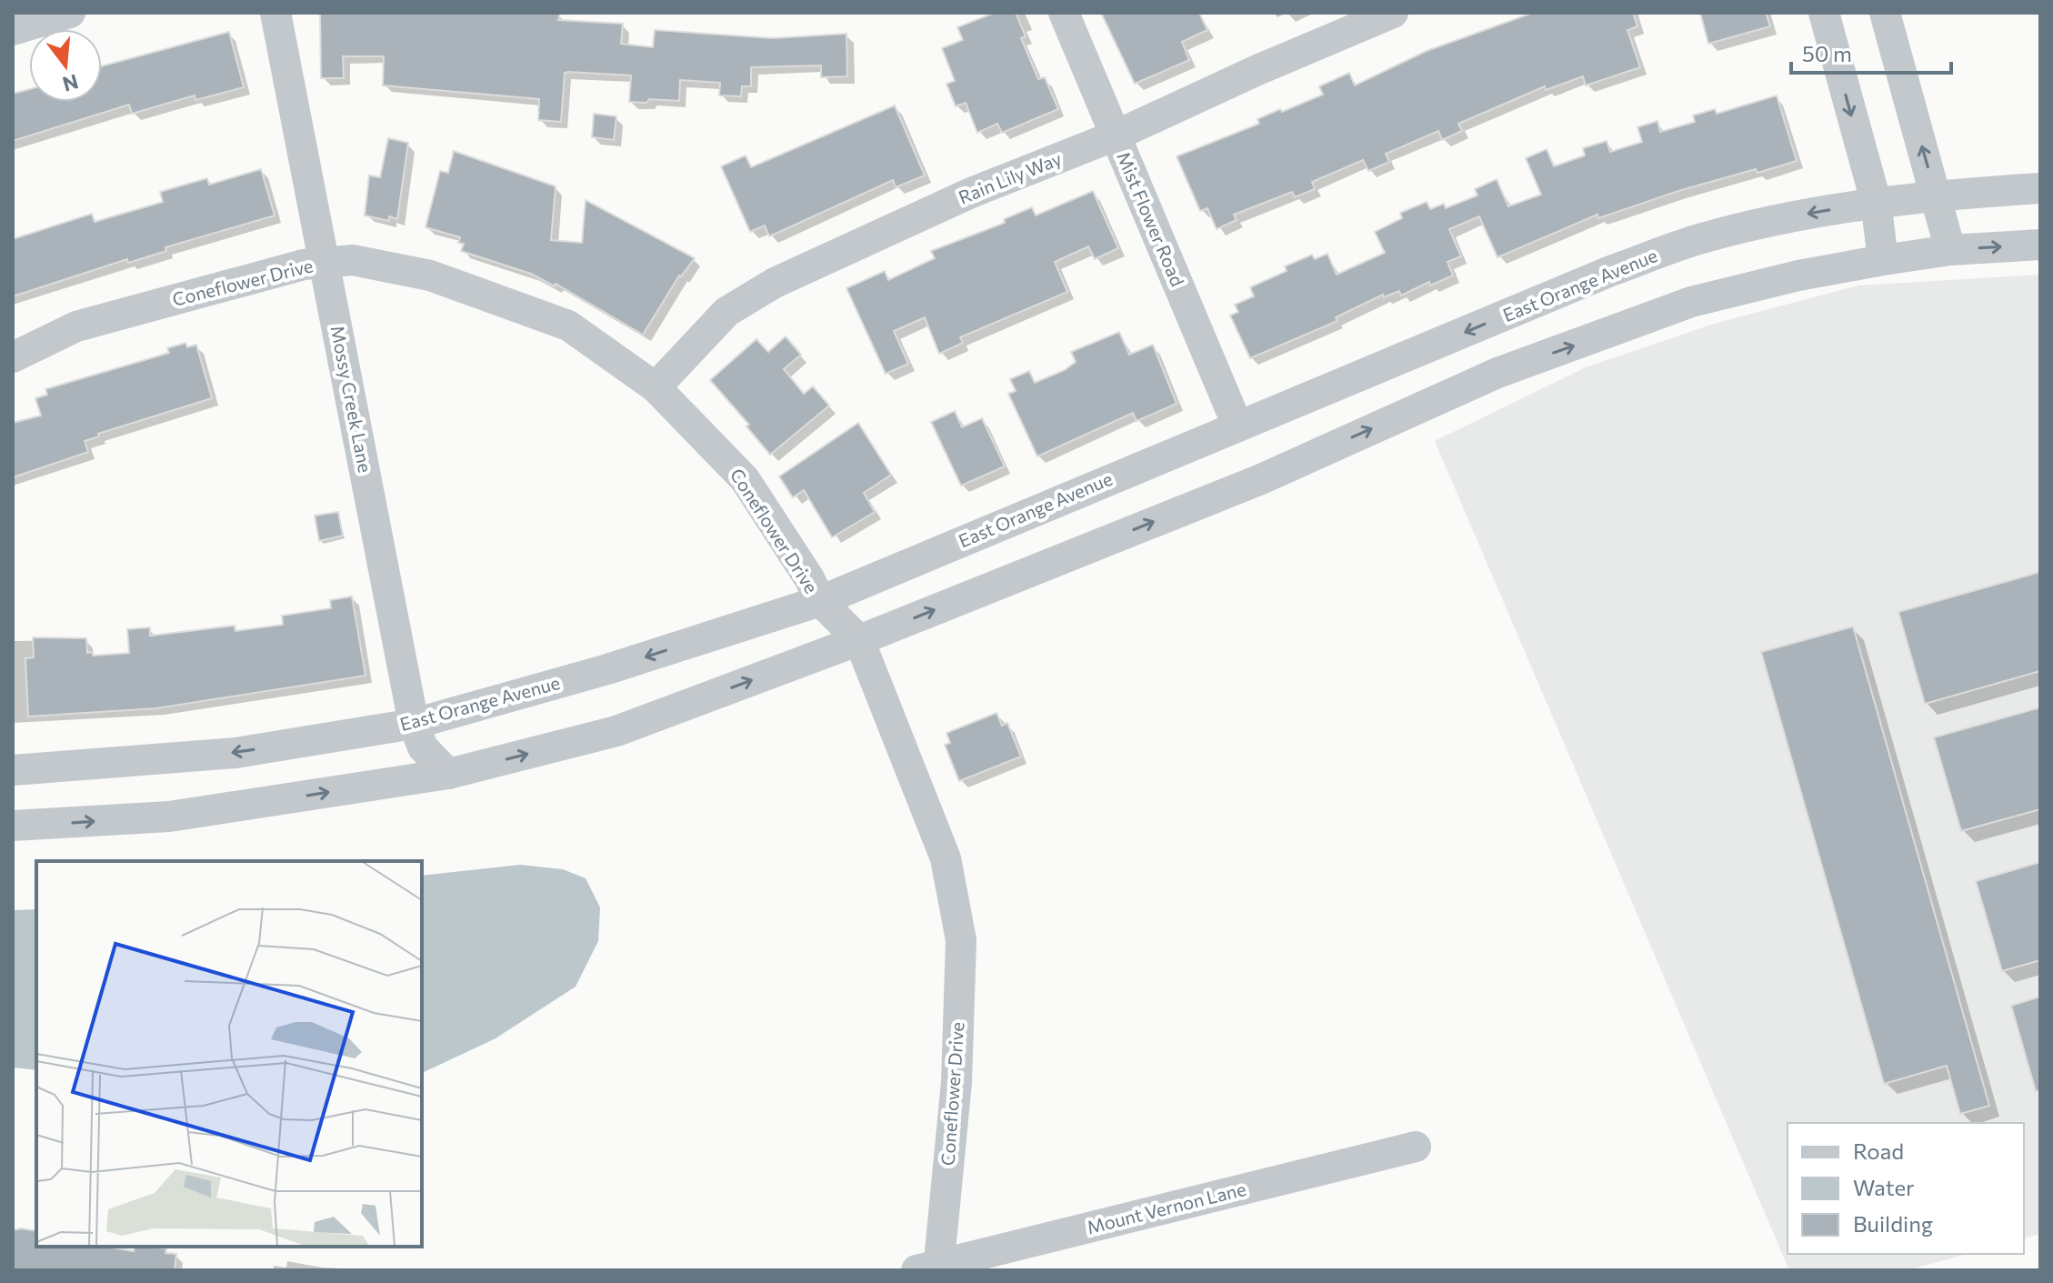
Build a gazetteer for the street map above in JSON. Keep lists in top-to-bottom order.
{
  "streets": {
    "street": [
      "Rain Lily Way",
      "Mist Flower Road",
      "Coneflower Drive",
      "East Orange Avenue",
      "Mossy Creek Lane",
      "Mount Vernon Lane"
    ]
  },
  "crossings": [
    ["Rain Lily Way", "Mist Flower Road"],
    ["Rain Lily Way", "Coneflower Drive"],
    ["Mist Flower Road", "East Orange Avenue"],
    ["Coneflower Drive", "East Orange Avenue"],
    ["Coneflower Drive", "Mossy Creek Lane"],
    ["Coneflower Drive", "Mount Vernon Lane"],
    ["East Orange Avenue", "Mossy Creek Lane"]
  ],
  "legend": ["Road", "Water", "Building"],
  "scale_bar": "50 m",
  "north": "bottom"
}
